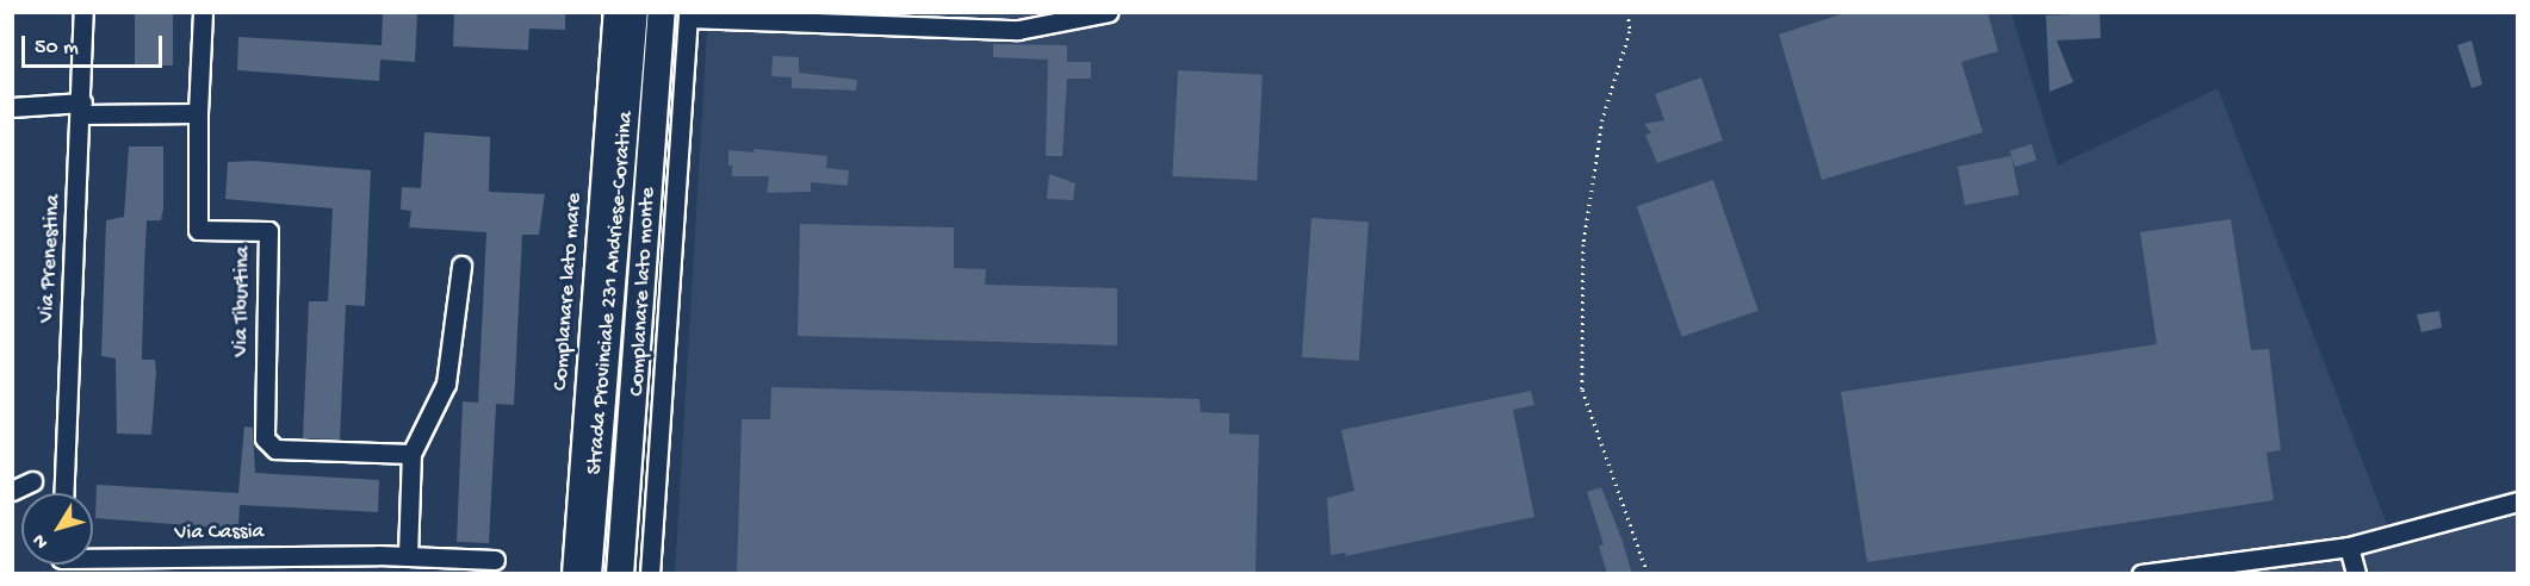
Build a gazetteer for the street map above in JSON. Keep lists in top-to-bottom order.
{
  "streets": {
    "highway": ["Strada Provinciale 231 Andriese-Coratina"],
    "street": [
      "Via Prenestina",
      "Complanare lato mare",
      "Complanare lato monte",
      "Via Tiburtina",
      "Via Cassia"
    ]
  },
  "crossings": [
    ["Complanare lato monte", "Strada Provinciale 231 Andriese-Coratina"]
  ],
  "scale_bar": "50 m",
  "north": "bottom left"
}
